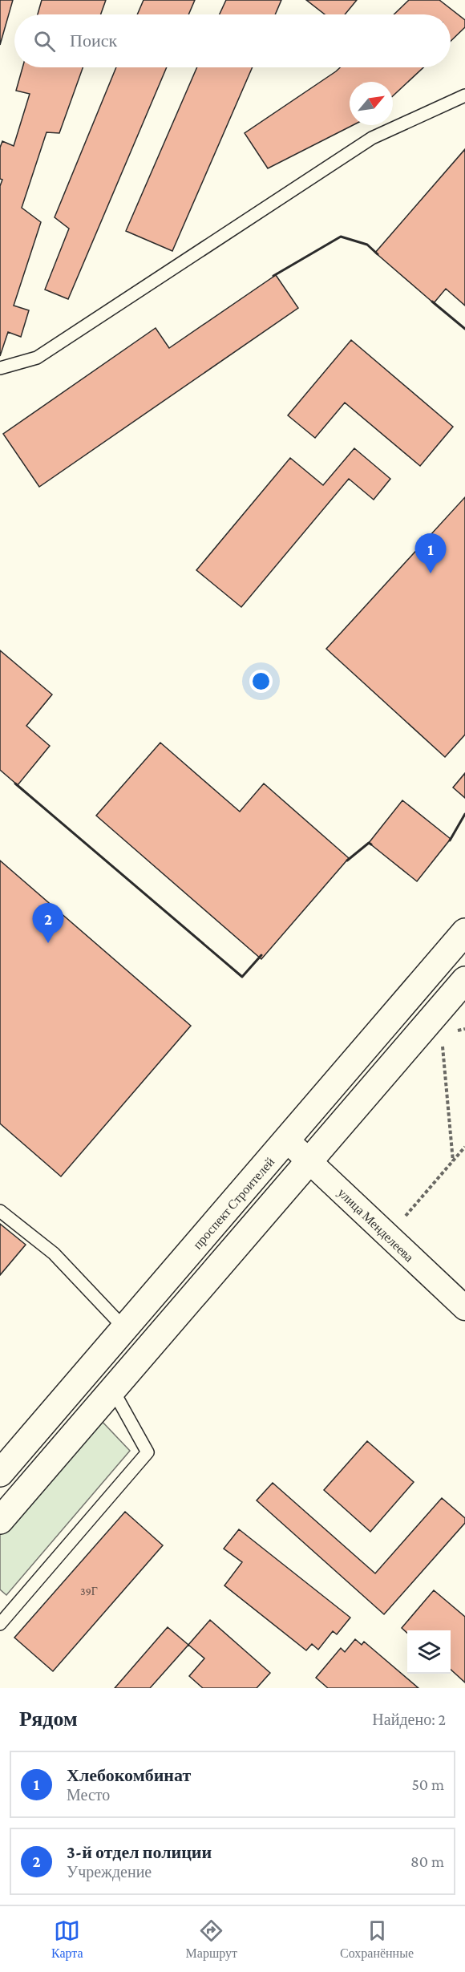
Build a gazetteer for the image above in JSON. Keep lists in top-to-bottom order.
{
  "streets": {
    "main road": ["проспект Строителей"],
    "street": ["улица Менделеева"]
  },
  "crossings": [
    ["проспект Строителей", "улица Менделеева"]
  ],
  "house_numbers": ["39Г"],
  "north": "top right",
  "page": {
    "search": "Поиск",
    "pins": ["1", "2"],
    "heading": ["Рядом", "Найдено: 2"],
    "list": [
      {
        "mark": "1",
        "name": "Хлебокомбинат",
        "note": "Место",
        "value": "50 m"
      },
      {
        "mark": "2",
        "name": "3-й отдел полиции",
        "note": "Учреждение",
        "value": "80 m"
      }
    ],
    "nav": ["Карта", "Маршрут", "Сохранённые"]
  }
}
